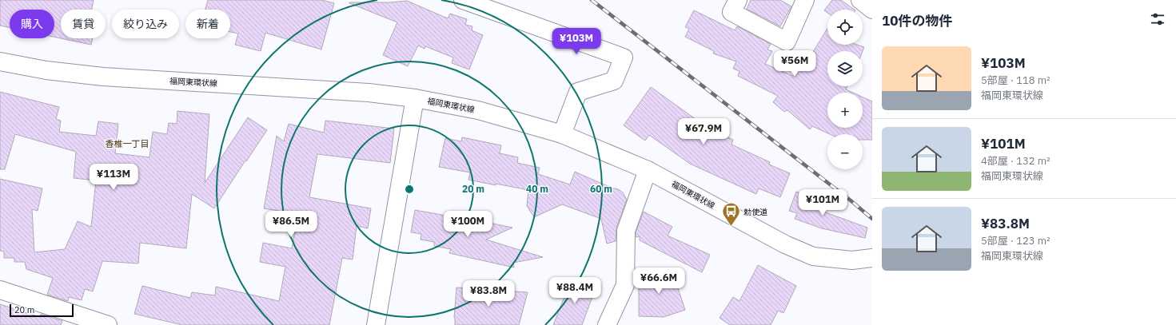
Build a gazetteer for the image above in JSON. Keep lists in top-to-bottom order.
{
  "streets": {
    "street": ["福岡東環状線"]
  },
  "districts": ["香椎一丁目"],
  "places": {
    "bus stop": ["勅使道"]
  },
  "scale_bar": "20 m",
  "page": {
    "heading": "10件の物件",
    "map_buttons": ["+", "−"],
    "chip": [
      "購入",
      "賃貸",
      "絞り込み",
      "新着"
    ],
    "price": [
      "¥103M",
      "¥56M",
      "¥67.9M",
      "¥113M",
      "¥101M",
      "¥86.5M",
      "¥100M",
      "¥66.6M",
      "¥88.4M",
      "¥83.8M"
    ],
    "list": [
      {
        "name": "¥103M",
        "note": "5部屋 · 118 m² · 福岡東環状線"
      },
      {
        "name": "¥101M",
        "note": "4部屋 · 132 m² · 福岡東環状線"
      },
      {
        "name": "¥83.8M",
        "note": "5部屋 · 123 m² · 福岡東環状線"
      }
    ],
    "scale": "20 m"
  },
  "rings": ["20 m", "40 m", "60 m"]
}
